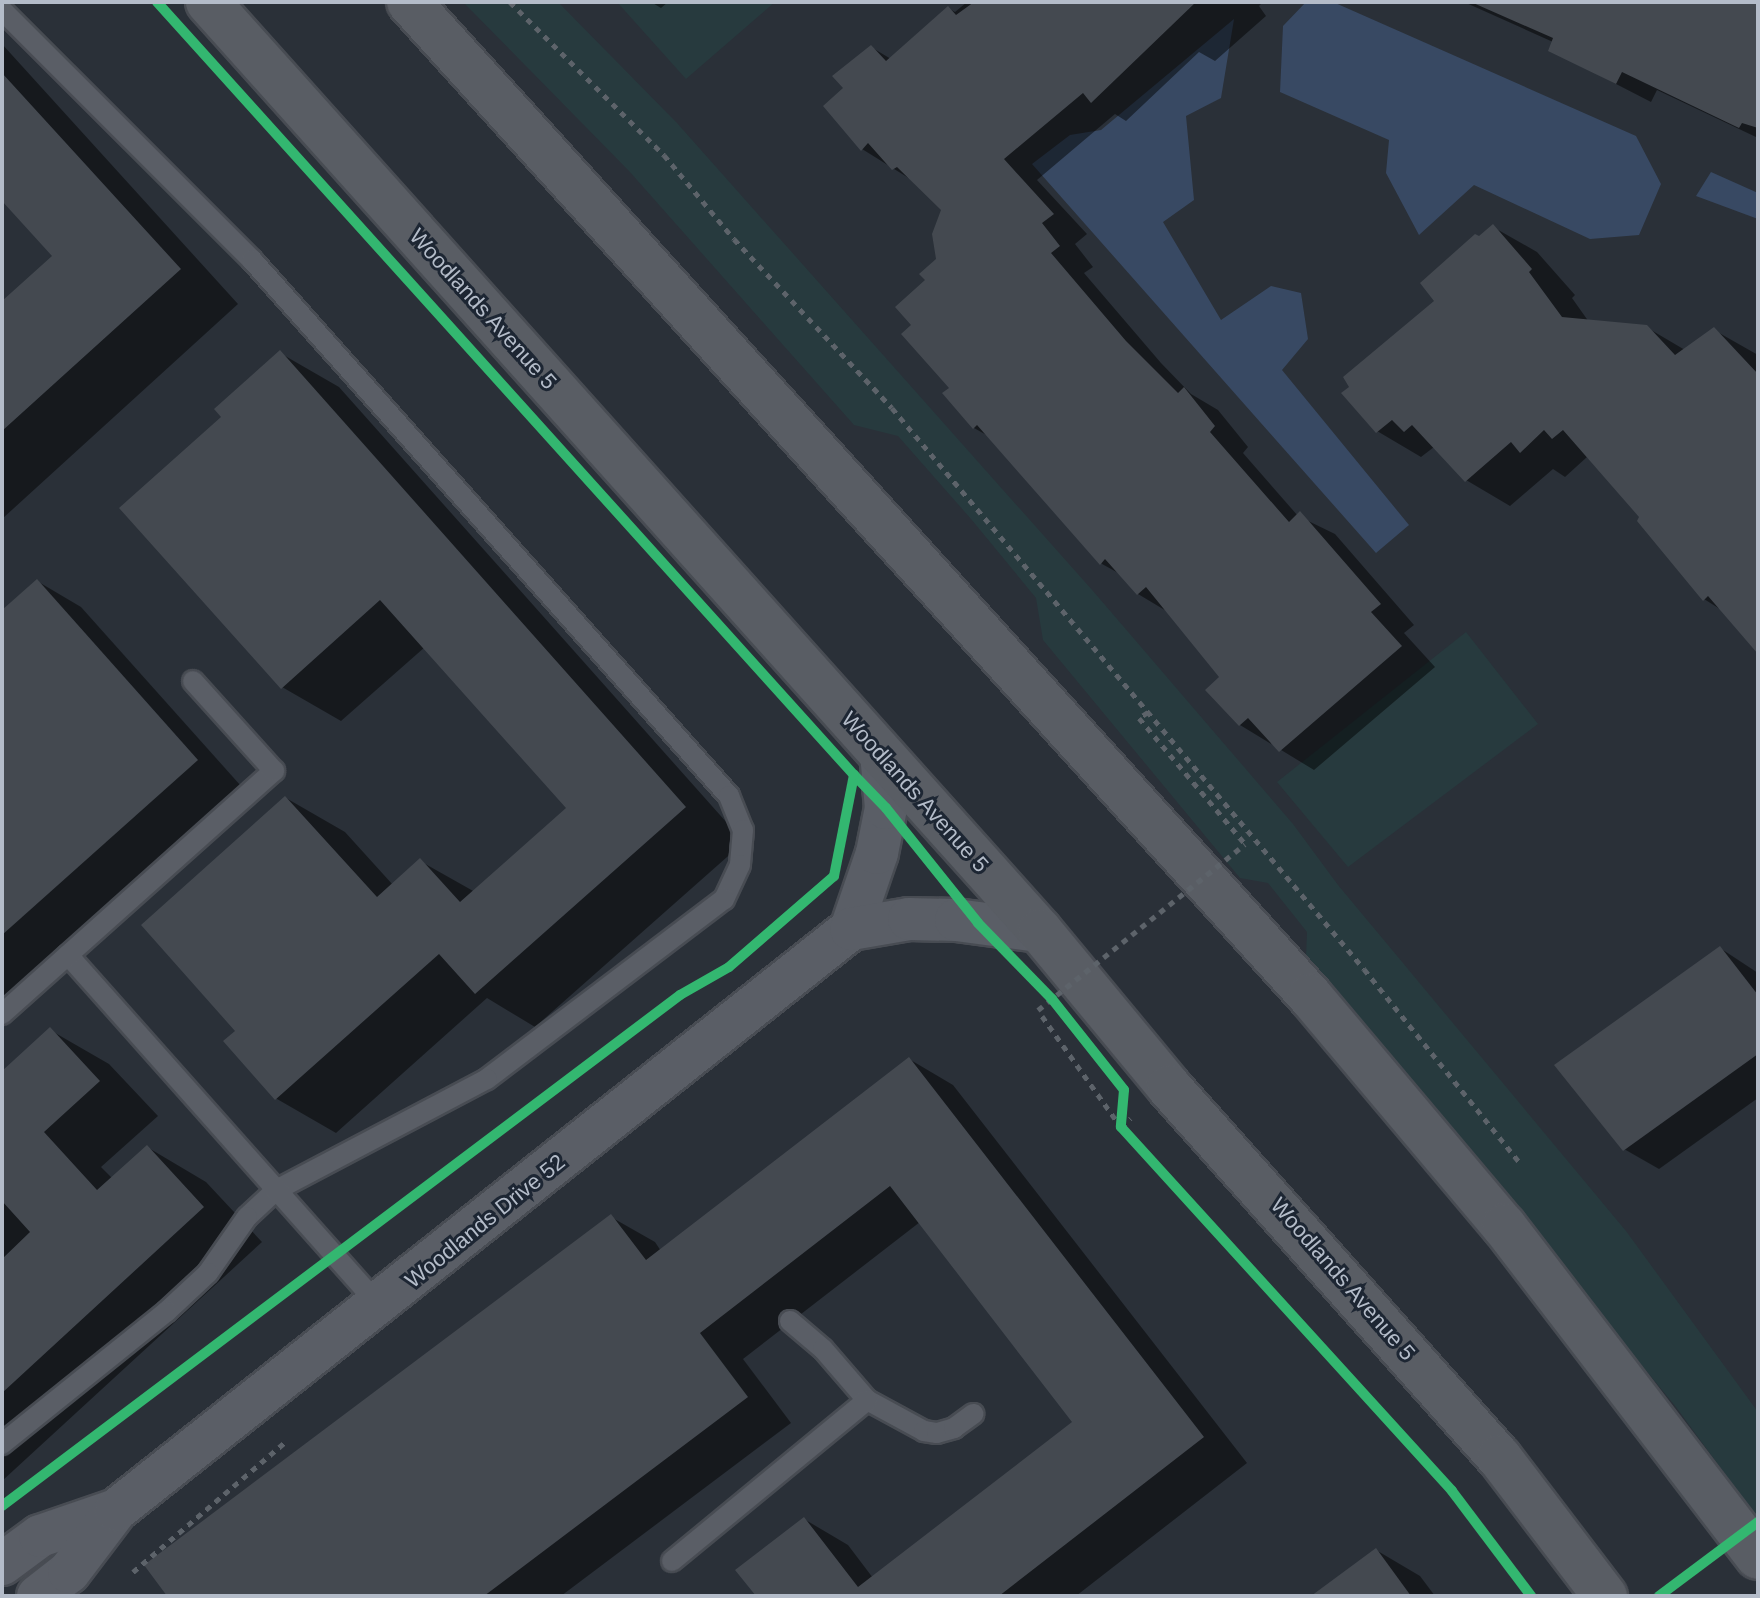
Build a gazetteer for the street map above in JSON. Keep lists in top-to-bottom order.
{
  "streets": {
    "main road": ["Woodlands Avenue 5"],
    "street": ["Woodlands Drive 52"]
  },
  "crossings": [
    ["Woodlands Avenue 5", "Woodlands Drive 52"]
  ]
}
